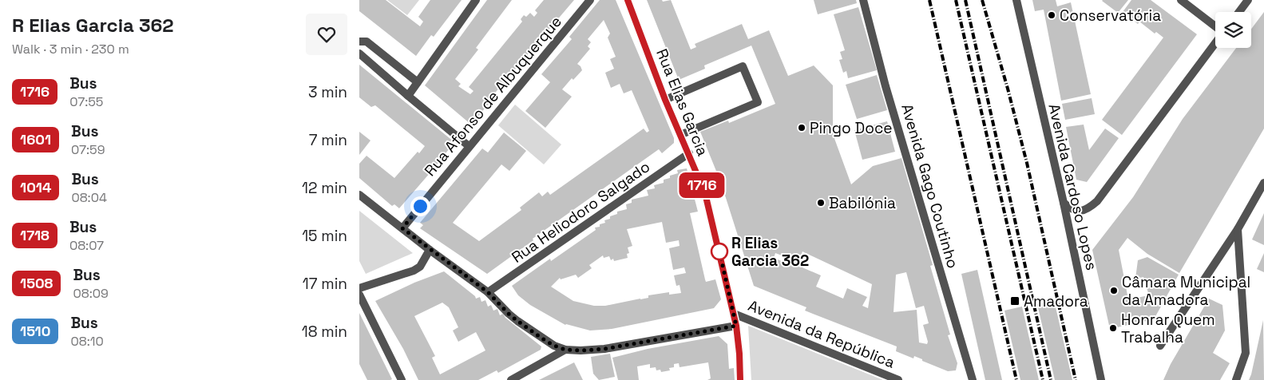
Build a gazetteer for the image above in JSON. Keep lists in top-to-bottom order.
{
  "streets": {
    "street": [
      "Rua Afonso de Albuquerque",
      "Rua Elias Garcia",
      "Avenida Gago Coutinho",
      "Avenida Cardoso Lopes",
      "Rua Heliodoro Salgado",
      "Avenida da República"
    ]
  },
  "crossings": [
    ["Rua Elias Garcia", "Rua Heliodoro Salgado"],
    ["Rua Elias Garcia", "Avenida da República"]
  ],
  "places": {
    "other": [
      "Conservatória",
      "Pingo Doce",
      "Babilónia",
      "R Elias Garcia 362",
      "Câmara Municipal da Amadora",
      "Honrar Quem Trabalha"
    ],
    "transit": ["Amadora"]
  },
  "lines": ["bus line 1716"],
  "page": {
    "heading": ["R Elias Garcia 362", "Walk · 3 min · 230 m"],
    "on_map": "1716",
    "list": [
      {
        "mark": "1716",
        "name": "Bus",
        "note": "07:55",
        "value": "3 min"
      },
      {
        "mark": "1601",
        "name": "Bus",
        "note": "07:59",
        "value": "7 min"
      },
      {
        "mark": "1014",
        "name": "Bus",
        "note": "08:04",
        "value": "12 min"
      },
      {
        "mark": "1718",
        "name": "Bus",
        "note": "08:07",
        "value": "15 min"
      },
      {
        "mark": "1508",
        "name": "Bus",
        "note": "08:09",
        "value": "17 min"
      },
      {
        "mark": "1510",
        "name": "Bus",
        "note": "08:10",
        "value": "18 min"
      }
    ]
  }
}
